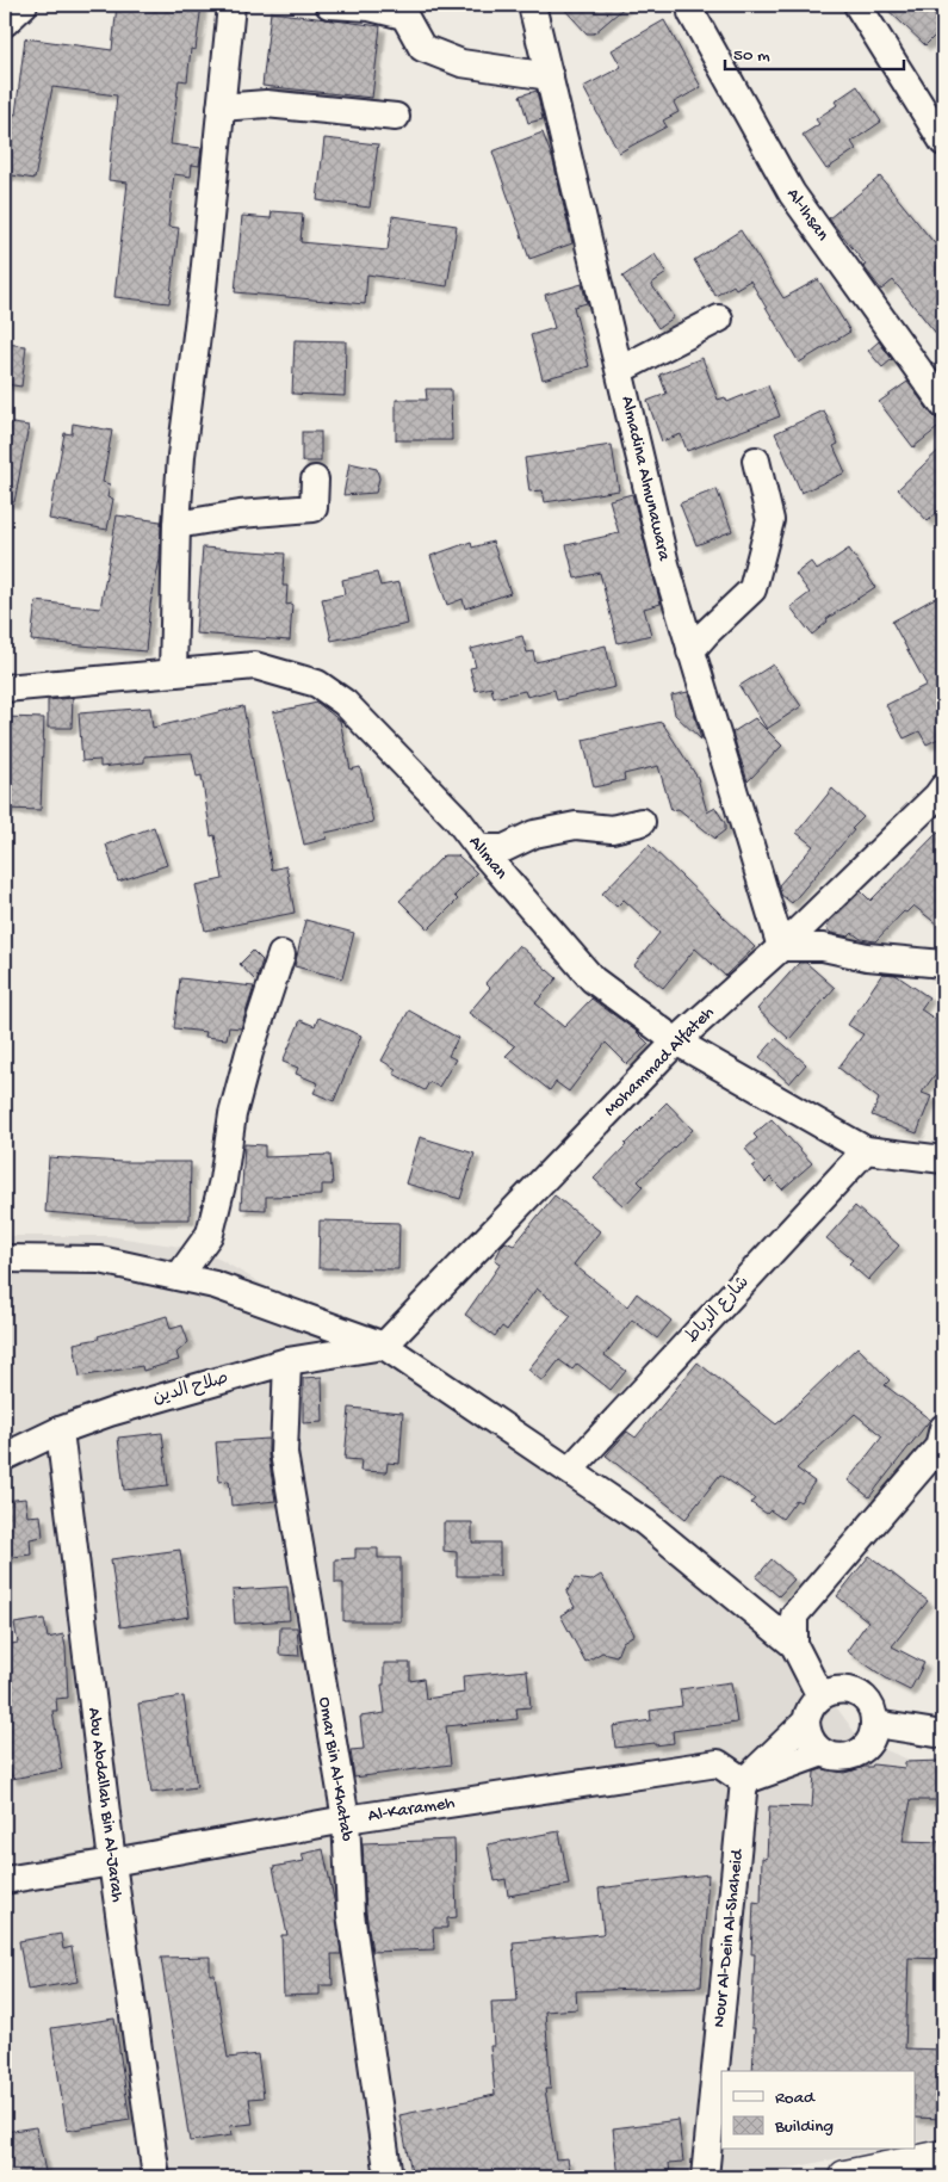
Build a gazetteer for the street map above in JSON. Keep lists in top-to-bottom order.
{
  "streets": {
    "street": [
      "Al-Ihsan",
      "Almadina Almunawara",
      "AlIman",
      "Mohammad Alfateh",
      "شارع الرباط",
      "صلاح الدين",
      "Omar Bin Al-Khatab",
      "Abu Abdallah Bin Al-Jarah",
      "Al-Karameh",
      "Nour Al-Dein Al-Shaheid"
    ]
  },
  "crossings": [
    ["Almadina Almunawara", "Mohammad Alfateh"],
    ["AlIman", "Mohammad Alfateh"],
    ["AlIman", "شارع الرباط"],
    ["Mohammad Alfateh", "صلاح الدين"],
    ["صلاح الدين", "Omar Bin Al-Khatab"],
    ["صلاح الدين", "Abu Abdallah Bin Al-Jarah"],
    ["Omar Bin Al-Khatab", "Al-Karameh"],
    ["Abu Abdallah Bin Al-Jarah", "Al-Karameh"],
    ["Al-Karameh", "Nour Al-Dein Al-Shaheid"]
  ],
  "legend": ["Road", "Building"],
  "scale_bar": "50 m"
}
